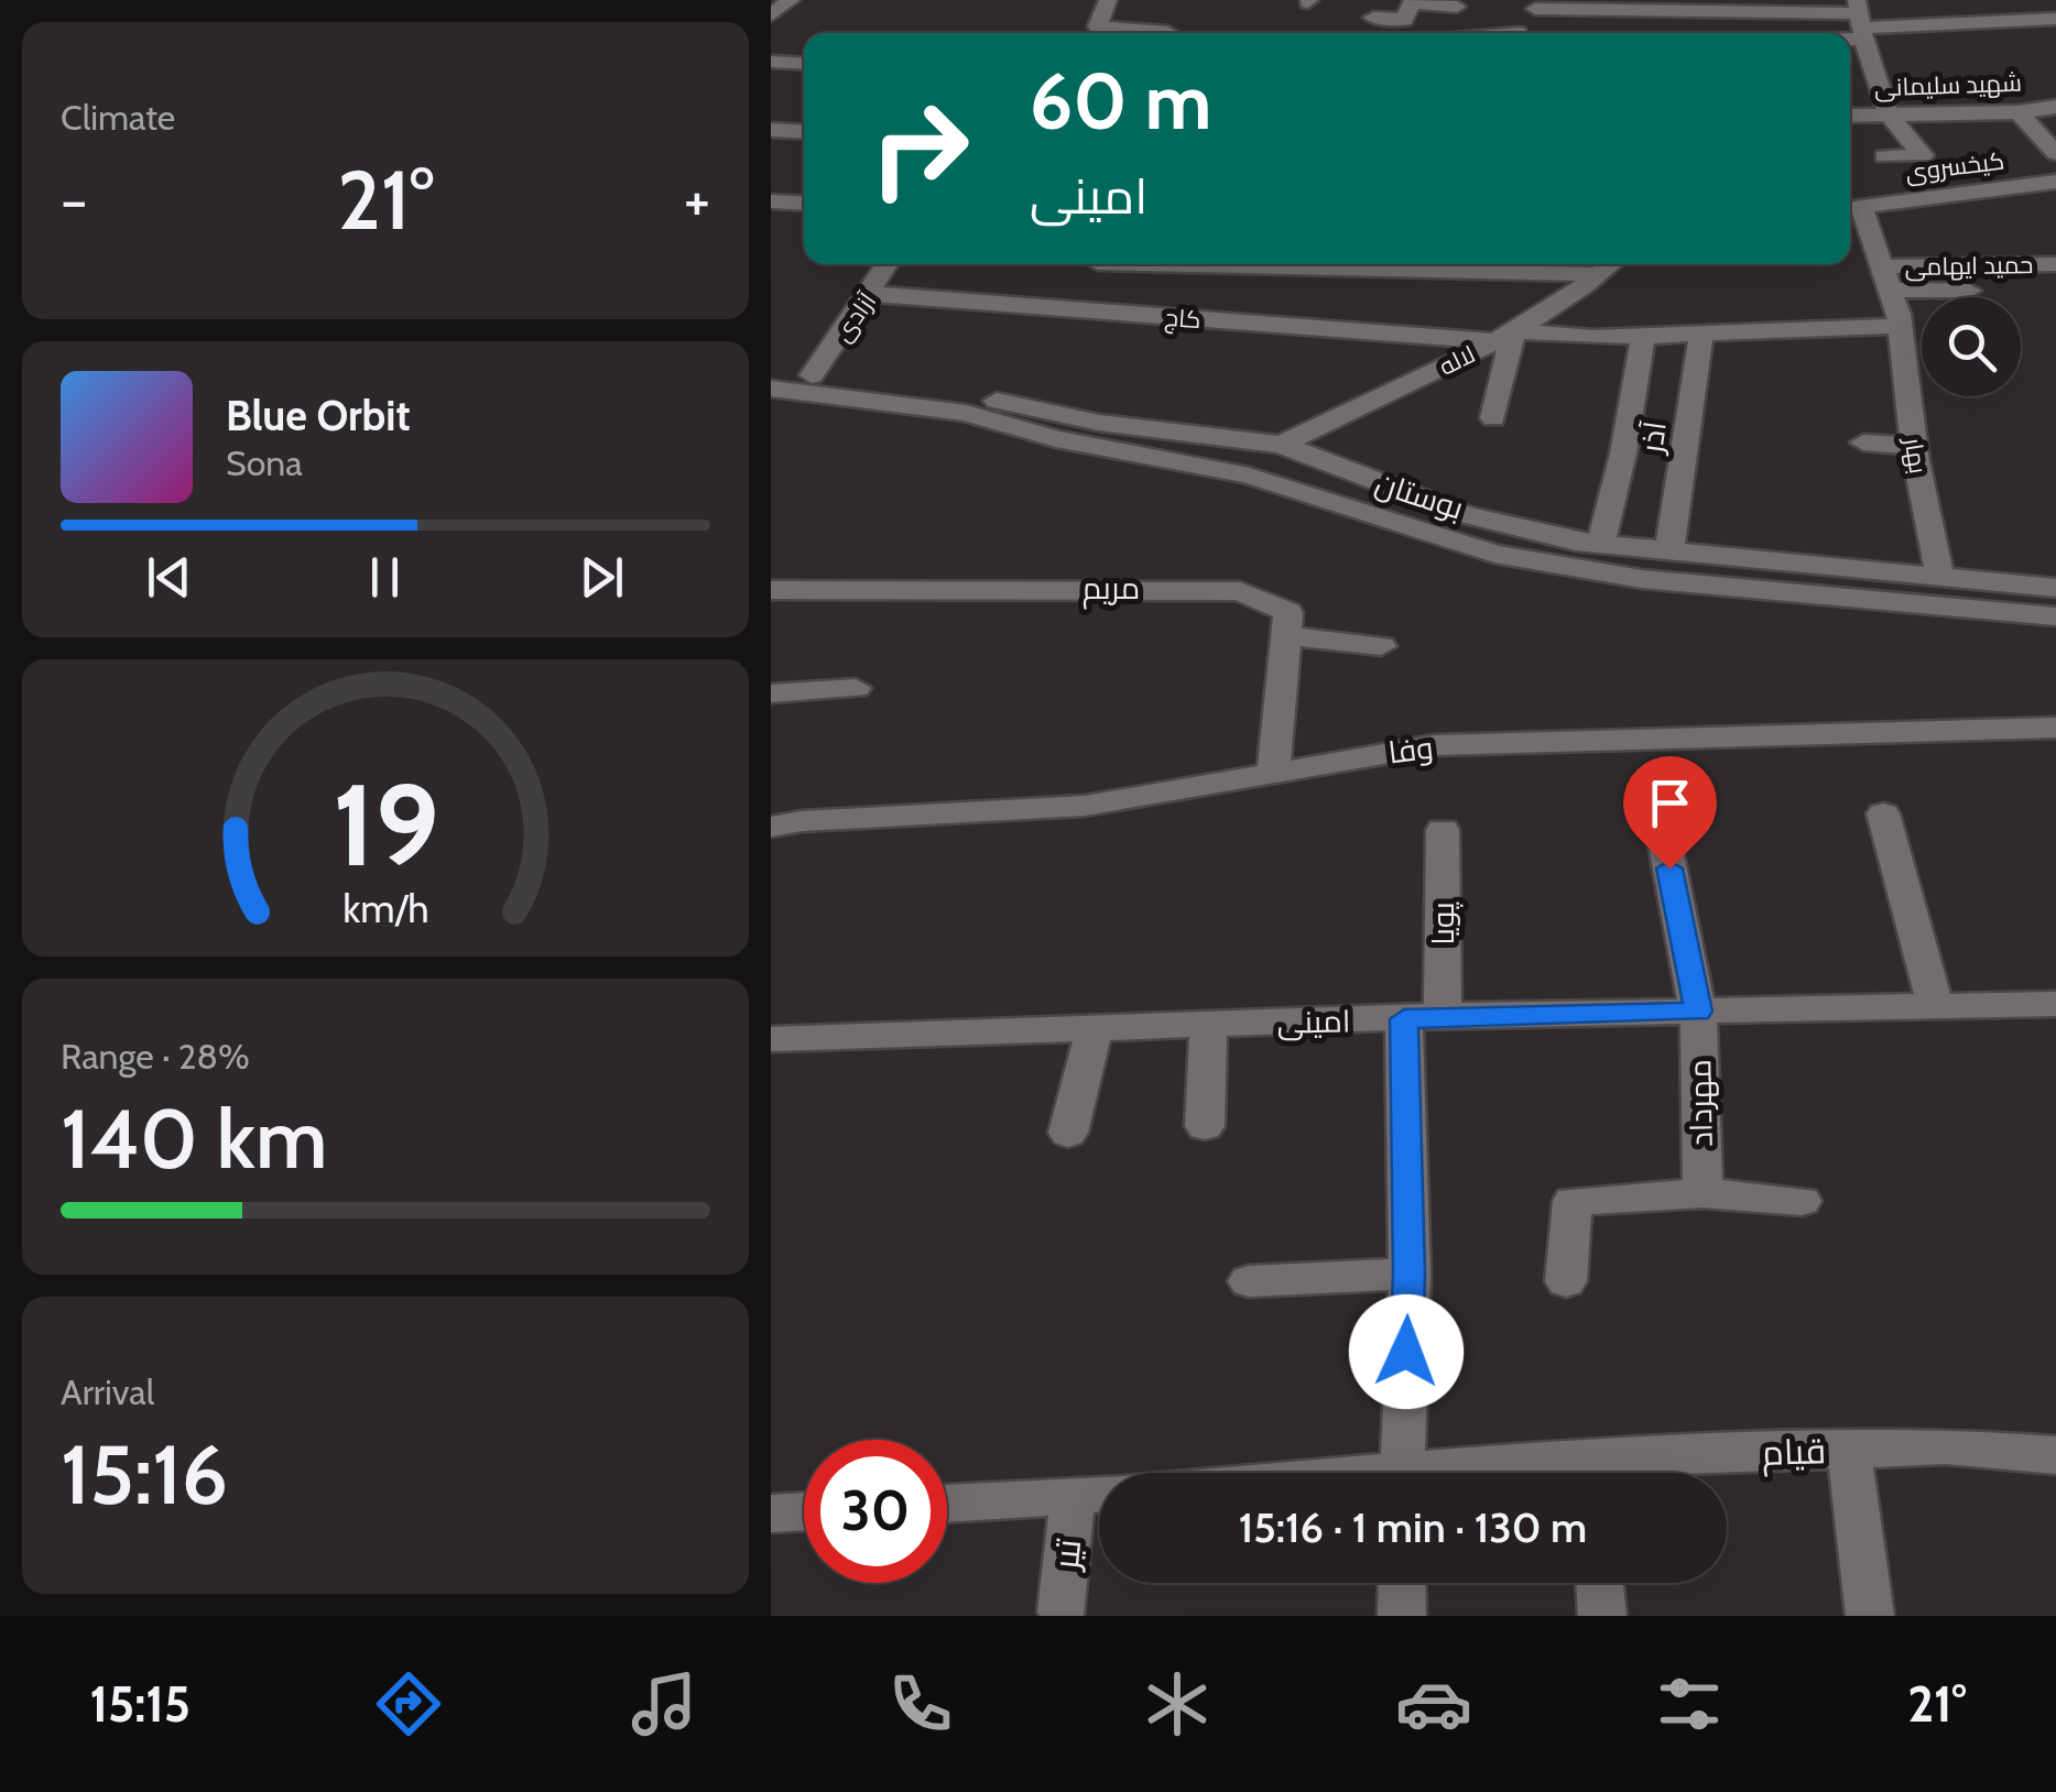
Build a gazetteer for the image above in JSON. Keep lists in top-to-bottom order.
{
  "streets": {
    "street": [
      "شهید سلیمانی",
      "کیخسروی",
      "حمید ایهامی",
      "آزادی",
      "کاج",
      "لاله",
      "آذر",
      "بهار",
      "بوستان",
      "مریم",
      "وفا",
      "پویا",
      "امینی",
      "مهرداد",
      "قیام",
      "تیر"
    ]
  },
  "crossings": [
    ["کیخسروی", "بهار"],
    ["حمید ایهامی", "بهار"],
    ["آزادی", "کاج"],
    ["آزادی", "بوستان"],
    ["کاج", "لاله"],
    ["کاج", "آذر"],
    ["کاج", "بهار"],
    ["لاله", "بوستان"],
    ["آذر", "بوستان"],
    ["بهار", "بوستان"],
    ["پویا", "امینی"],
    ["امینی", "مهرداد"]
  ],
  "page": {
    "tile": [
      "Climate",
      ["Range · 28%", "140 km"],
      ["Arrival", "15:16"]
    ],
    "turn": ["60 m", "امینی"],
    "heat": ["−", "21°", "+"],
    "song": ["Blue Orbit", "Sona"],
    "limit": "30",
    "trip": "15:16 · 1 min · 130 m",
    "tabs": ["15:15", "21°"],
    "gauge": ["19", "km/h"]
  }
}
